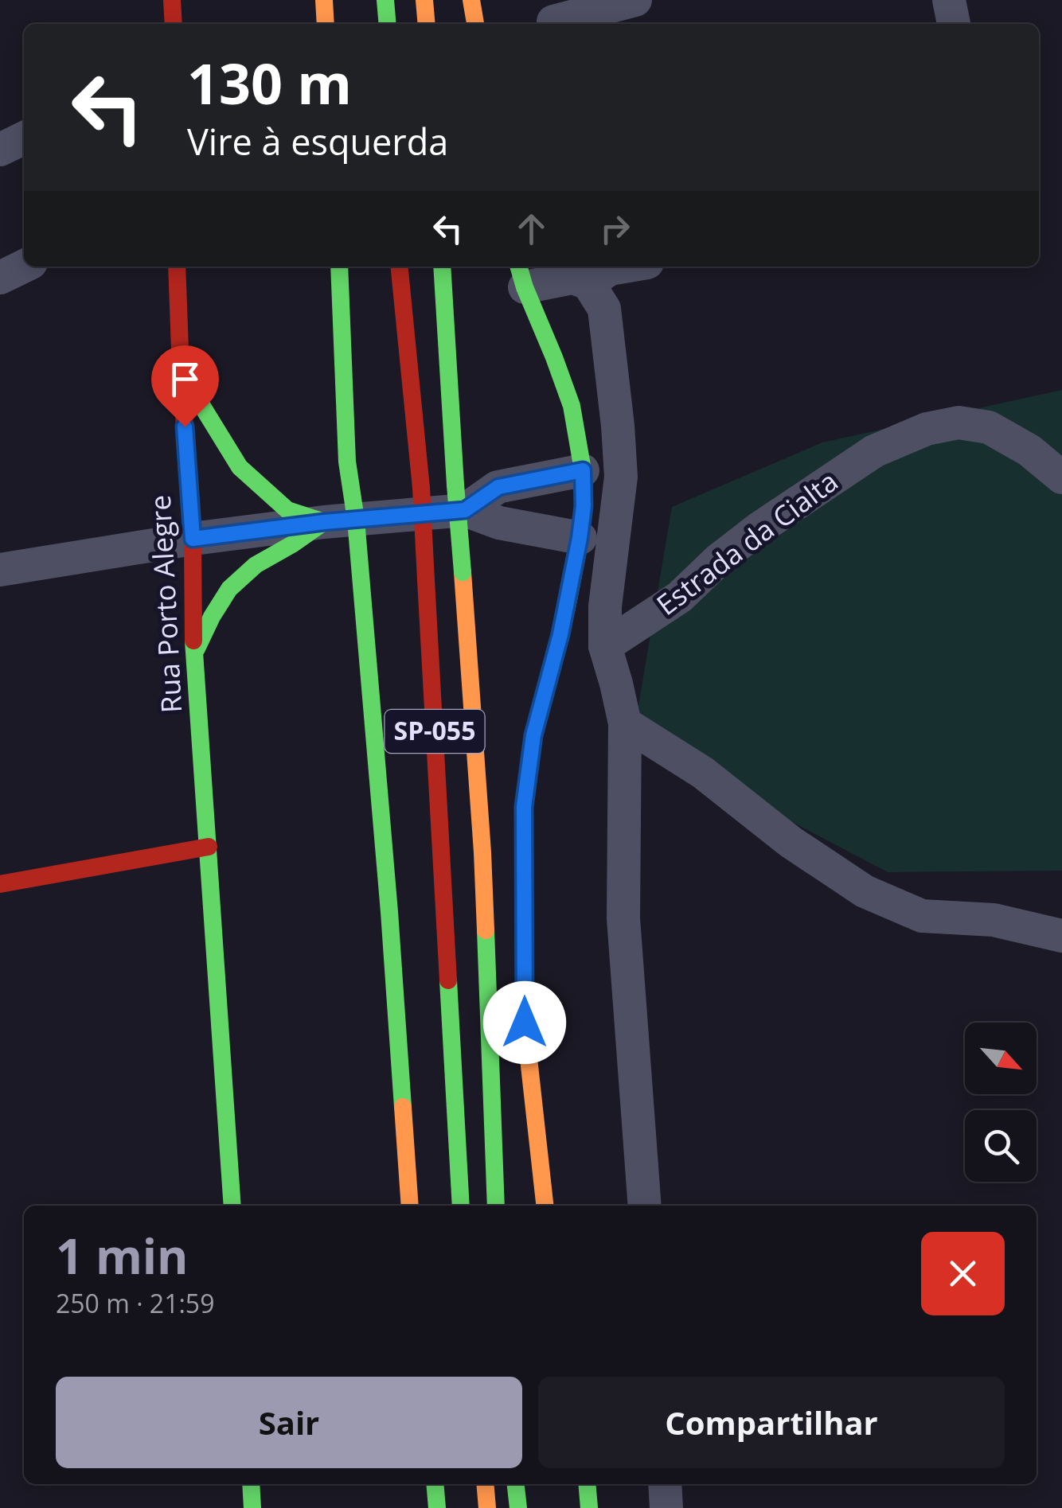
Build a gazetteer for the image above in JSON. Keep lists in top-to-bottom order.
{
  "streets": {
    "main road": ["Rua Porto Alegre", "SP-055"],
    "street": ["Estrada da Cialta"]
  },
  "north": "bottom right",
  "page": {
    "turn": ["130 m", "Vire à esquerda"],
    "heading": ["1 min", "250 m · 21:59"],
    "buttons": ["Sair", "Compartilhar"]
  }
}
